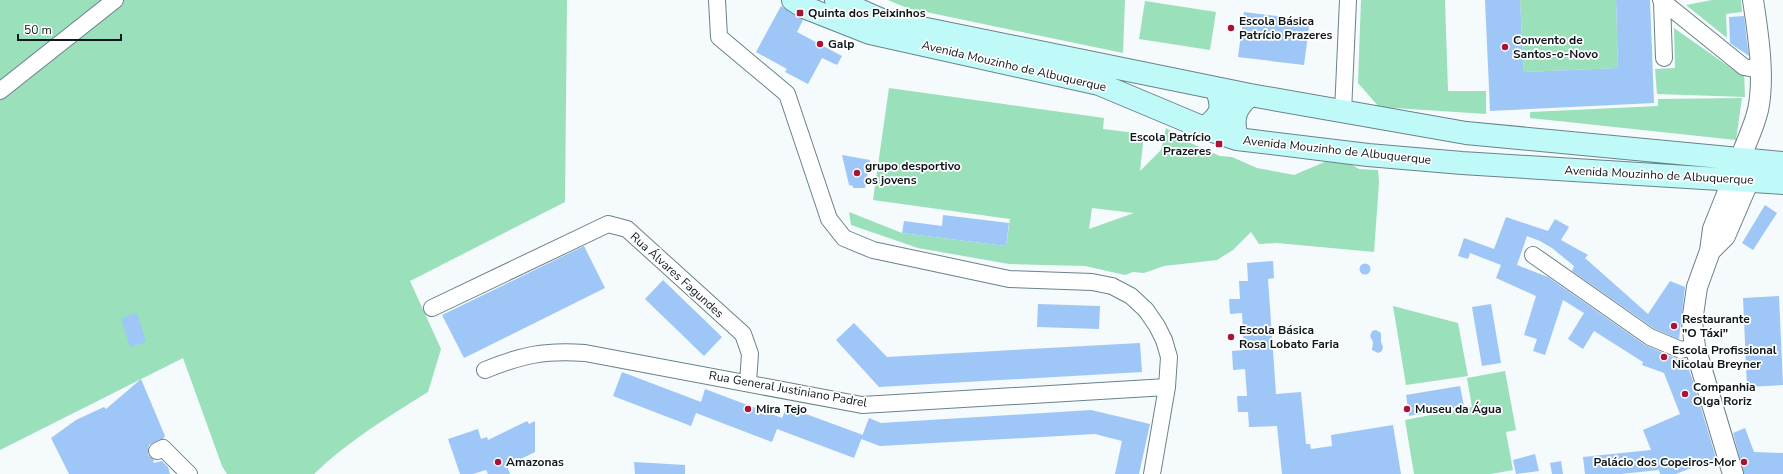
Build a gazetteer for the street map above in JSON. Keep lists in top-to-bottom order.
{
  "streets": {
    "main road": ["Avenida Mouzinho de Albuquerque"],
    "street": ["Rua Álvares Fagundes", "Rua General Justiniano Padrel"]
  },
  "crossings": [
    ["Rua Álvares Fagundes", "Rua General Justiniano Padrel"]
  ],
  "places": {
    "transit": ["Quinta dos Peixinhos", "Escola Patrício Prazeres"],
    "other": [
      "Escola Básica Patrício Prazeres",
      "Galp",
      "Convento de Santos-o-Novo",
      "grupo desportivo os jovens",
      "Restaurante \"O Táxi\"",
      "Escola Básica Rosa Lobato Faria",
      "Escola Profissional Nicolau Breyner",
      "Companhia Olga Roriz",
      "Mira Tejo",
      "Museu da Água",
      "Amazonas",
      "Palácio dos Copeiros-Mor"
    ]
  },
  "scale_bar": "50 m"
}
